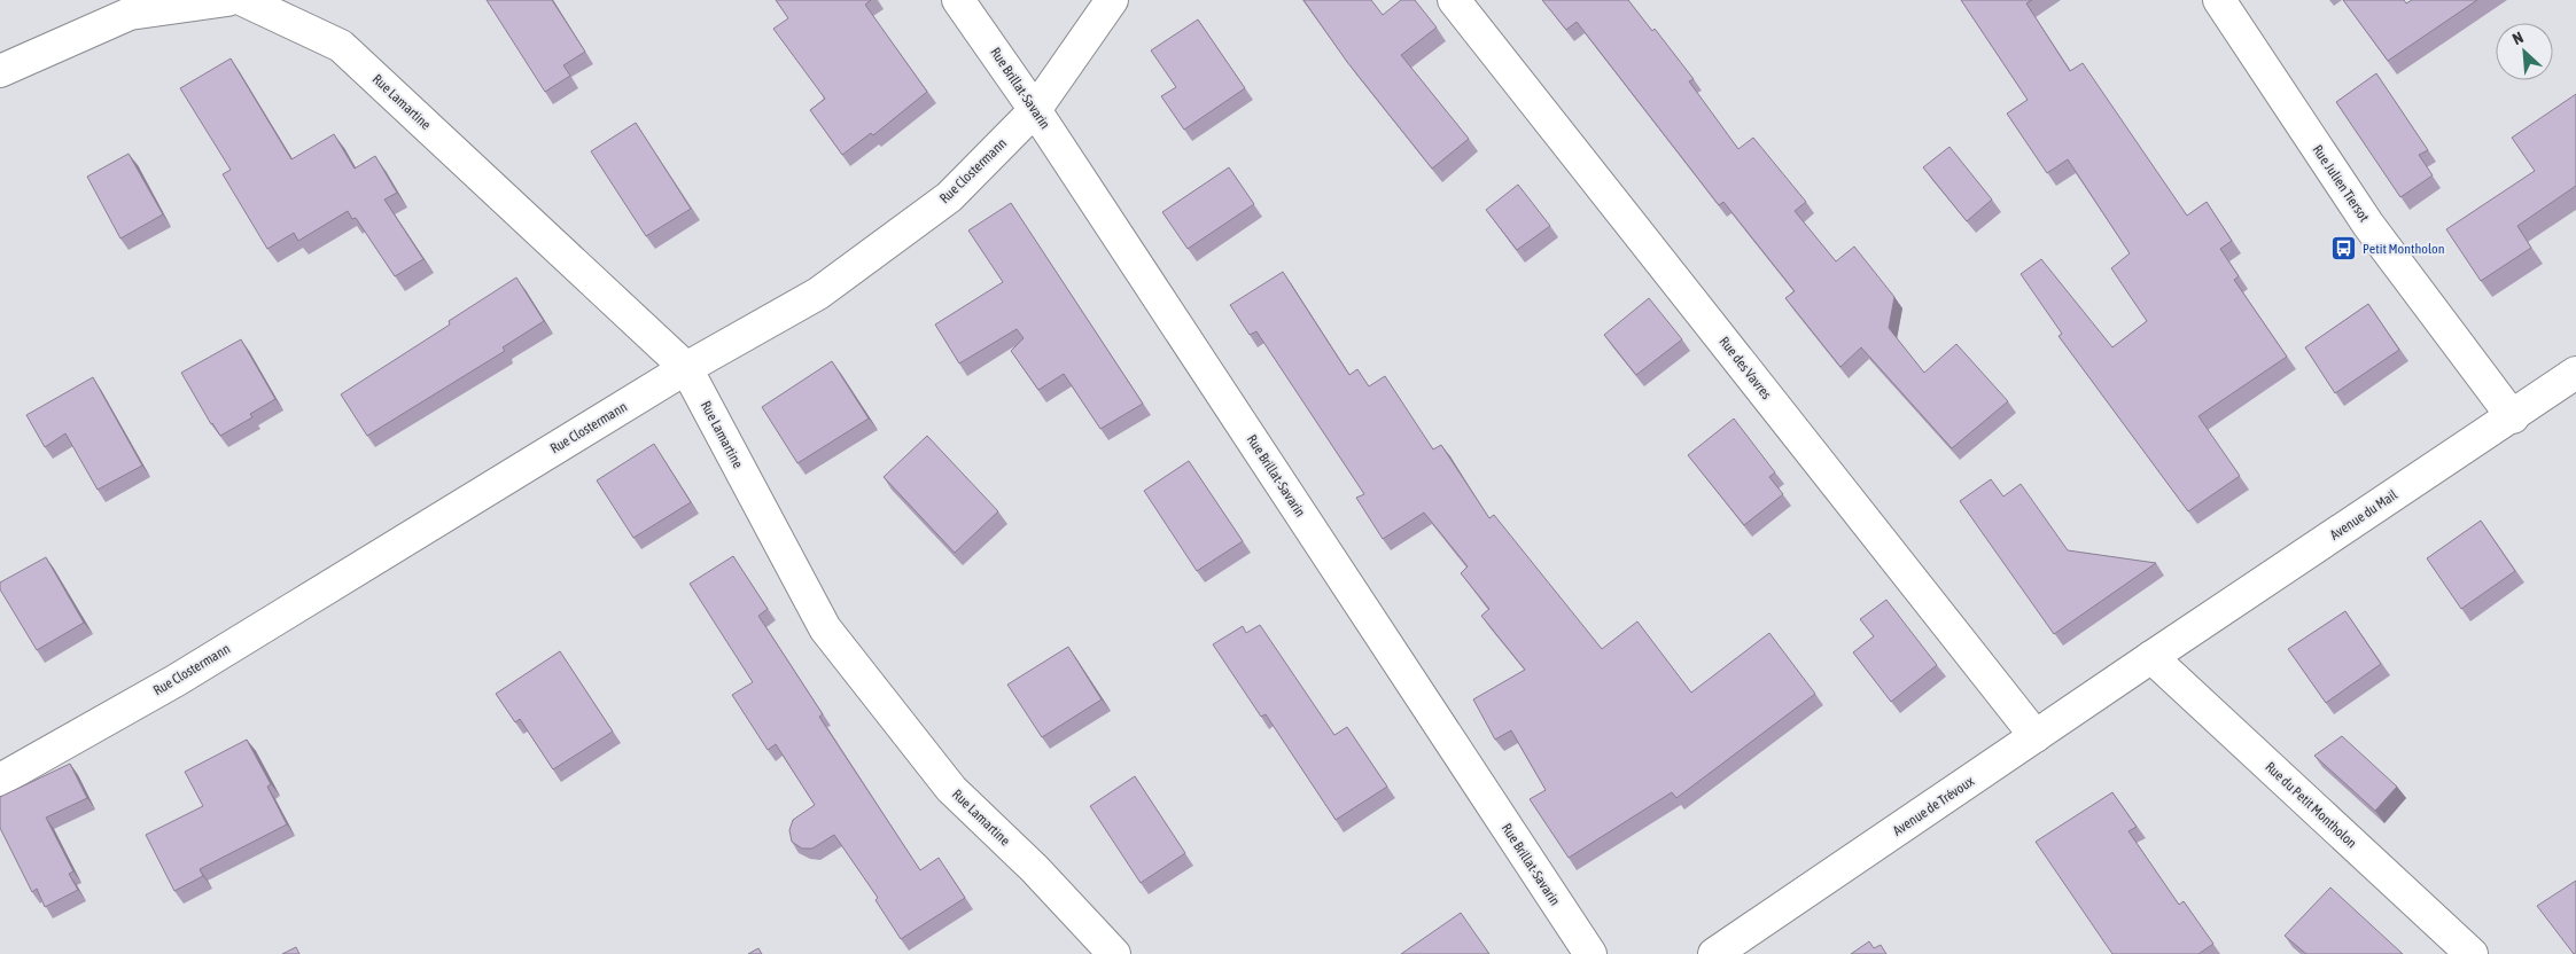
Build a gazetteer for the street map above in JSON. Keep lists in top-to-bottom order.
{
  "streets": {
    "street": [
      "Rue Brillat-Savarin",
      "Rue Lamartine",
      "Rue Clostermann",
      "Rue Julien Tiersot",
      "Rue des Vavres",
      "Avenue du Mail",
      "Rue du Petit Montholon",
      "Avenue de Trévoux"
    ]
  },
  "crossings": [
    ["Rue Brillat-Savarin", "Rue Clostermann"],
    ["Rue Lamartine", "Rue Clostermann"],
    ["Rue Julien Tiersot", "Avenue du Mail"],
    ["Rue des Vavres", "Avenue de Trévoux"],
    ["Avenue du Mail", "Rue du Petit Montholon"],
    ["Avenue du Mail", "Avenue de Trévoux"],
    ["Rue du Petit Montholon", "Avenue de Trévoux"]
  ],
  "places": {
    "bus stop": ["Petit Montholon"]
  },
  "north": "top left"
}
